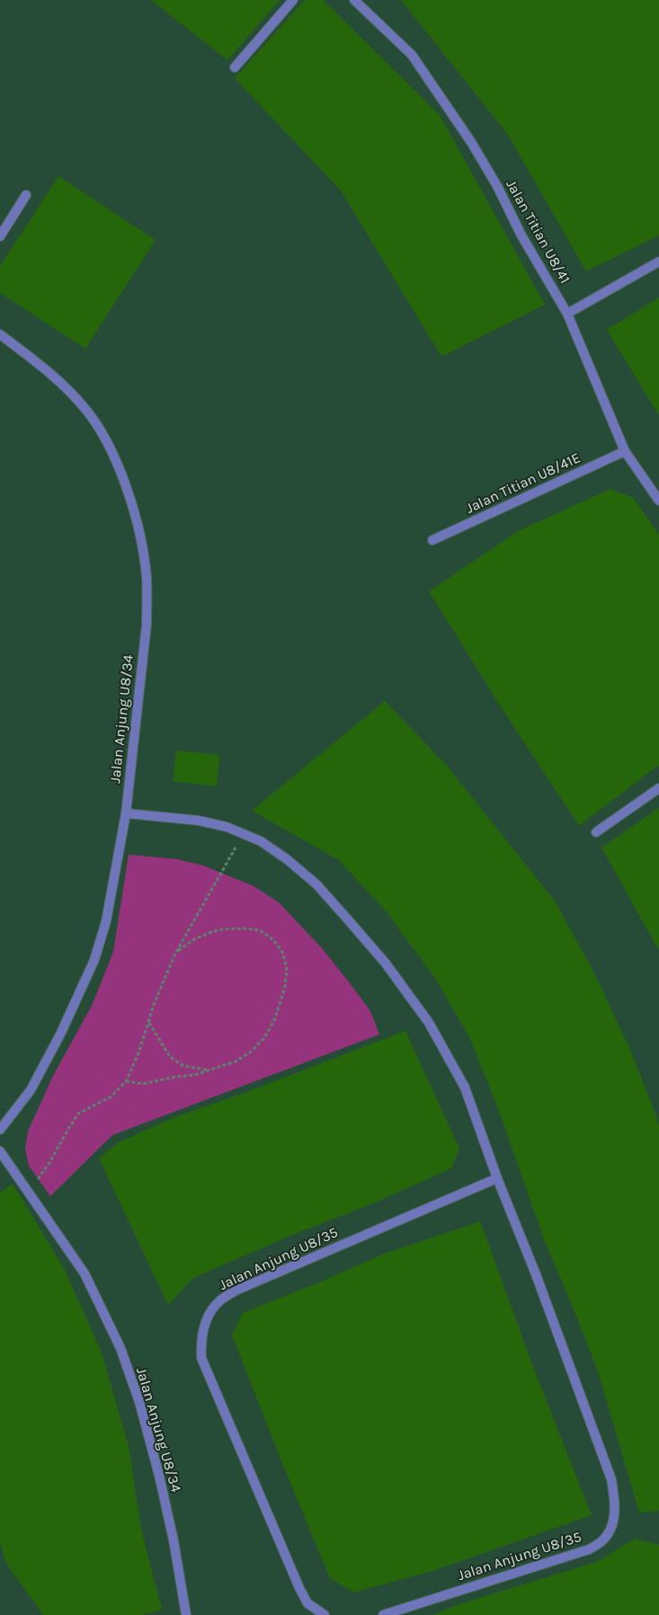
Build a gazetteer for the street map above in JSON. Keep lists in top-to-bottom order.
{
  "streets": {
    "street": [
      "Jalan Titian U8/41",
      "Jalan Titian U8/41E",
      "Jalan Anjung U8/34",
      "Jalan Anjung U8/35"
    ]
  },
  "crossings": [
    ["Jalan Titian U8/41", "Jalan Titian U8/41E"],
    ["Jalan Anjung U8/34", "Jalan Anjung U8/35"]
  ]
}
